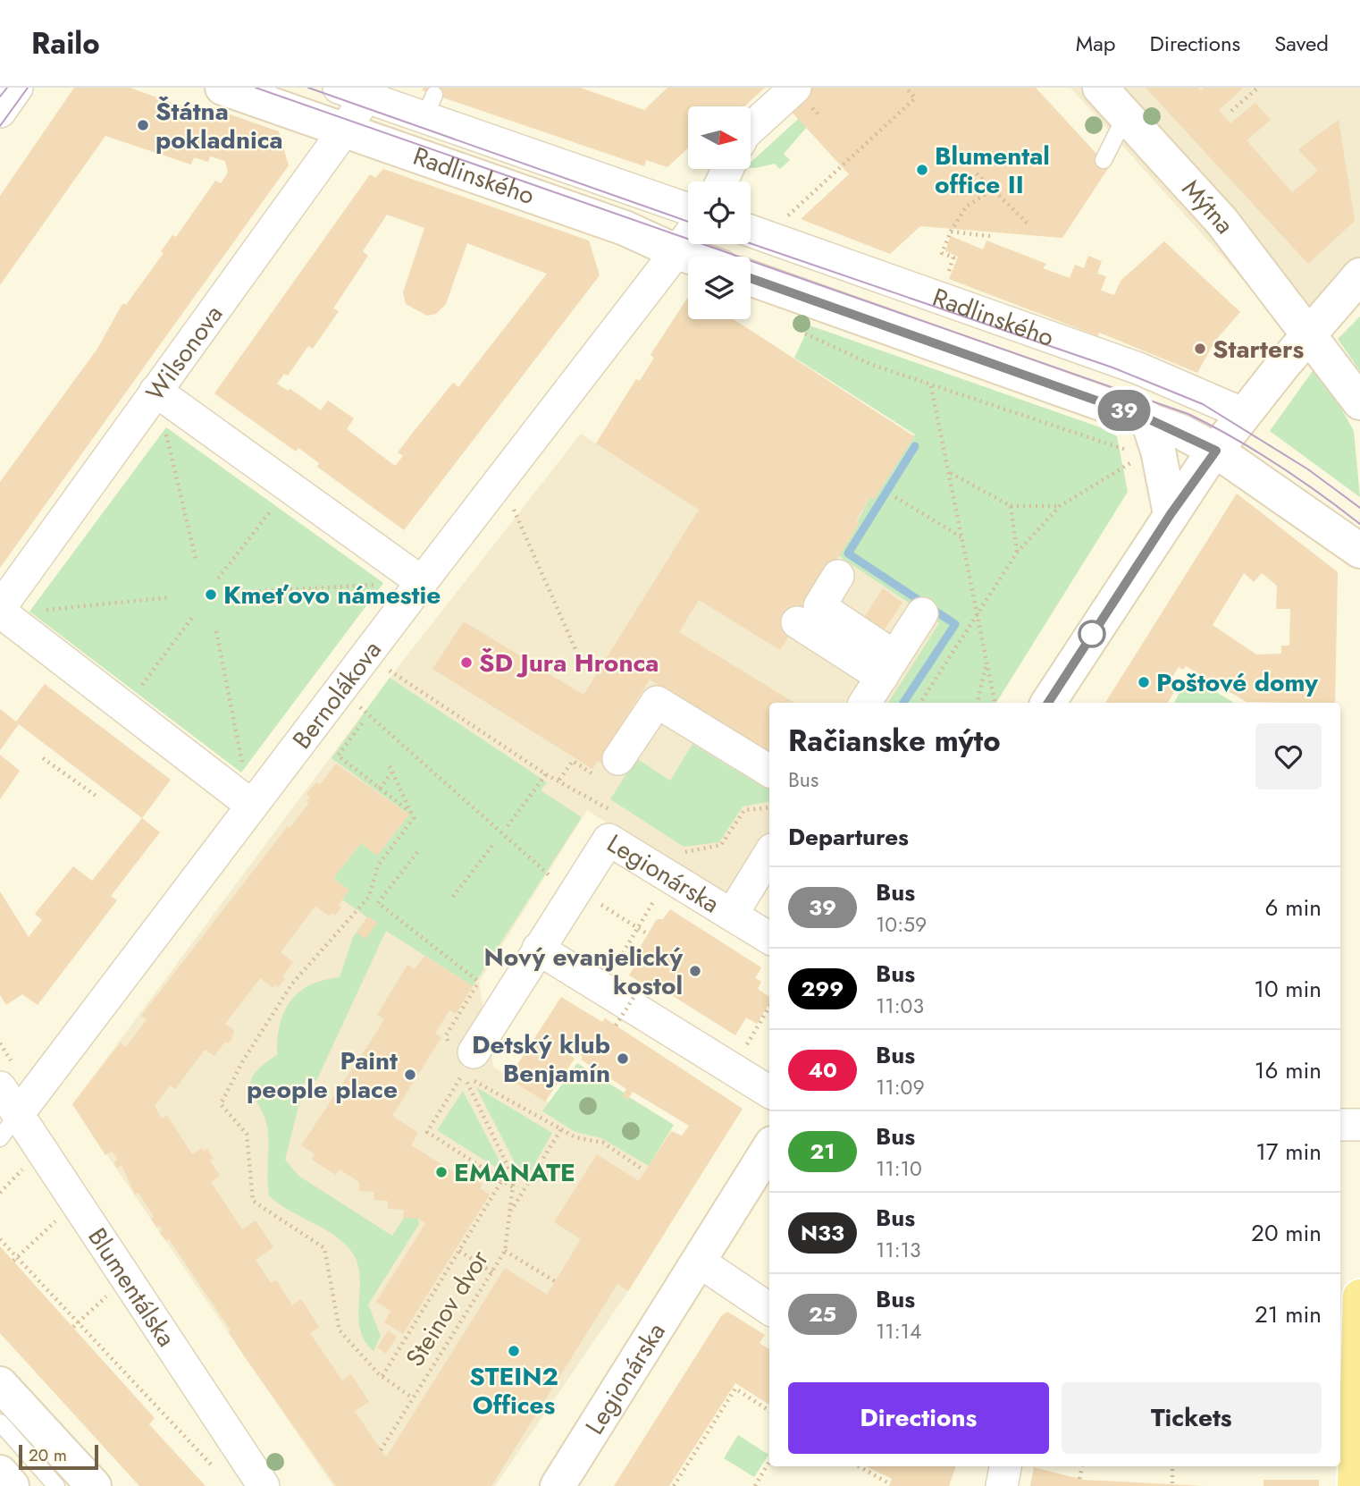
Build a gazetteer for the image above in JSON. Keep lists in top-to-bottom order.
{
  "streets": {
    "main road": ["Radlinského", "Mýtna", "Legionárska"],
    "street": ["Wilsonova", "Bernolákova", "Blumentálska"],
    "path": ["Steinov dvor"]
  },
  "crossings": [
    ["Radlinského", "Wilsonova"],
    ["Radlinského", "Bernolákova"],
    ["Bernolákova", "Blumentálska"],
    ["Legionárska", "Steinov dvor"]
  ],
  "places": [
    "Štátna pokladnica",
    "Blumental office II",
    "Starters",
    "Kmeťovo námestie",
    "ŠD Jura Hronca",
    "Poštové domy",
    "Nový evanjelický kostol",
    "Detský klub Benjamín",
    "Paint people place",
    "EMANATE",
    "STEIN2 Offices"
  ],
  "lines": ["bus line 39"],
  "scale_bar": "20 m",
  "north": "right",
  "page": {
    "header": "Railo",
    "nav": ["Map", "Directions", "Saved"],
    "on_map": "39",
    "heading": [
      ["Račianske mýto", "Bus"],
      "Departures"
    ],
    "list": [
      {
        "mark": "39",
        "name": "Bus",
        "note": "10:59",
        "value": "6 min"
      },
      {
        "mark": "299",
        "name": "Bus",
        "note": "11:03",
        "value": "10 min"
      },
      {
        "mark": "40",
        "name": "Bus",
        "note": "11:09",
        "value": "16 min"
      },
      {
        "mark": "21",
        "name": "Bus",
        "note": "11:10",
        "value": "17 min"
      },
      {
        "mark": "N33",
        "name": "Bus",
        "note": "11:13",
        "value": "20 min"
      },
      {
        "mark": "25",
        "name": "Bus",
        "note": "11:14",
        "value": "21 min"
      }
    ],
    "buttons": ["Directions", "Tickets"],
    "scale": "20 m"
  }
}
